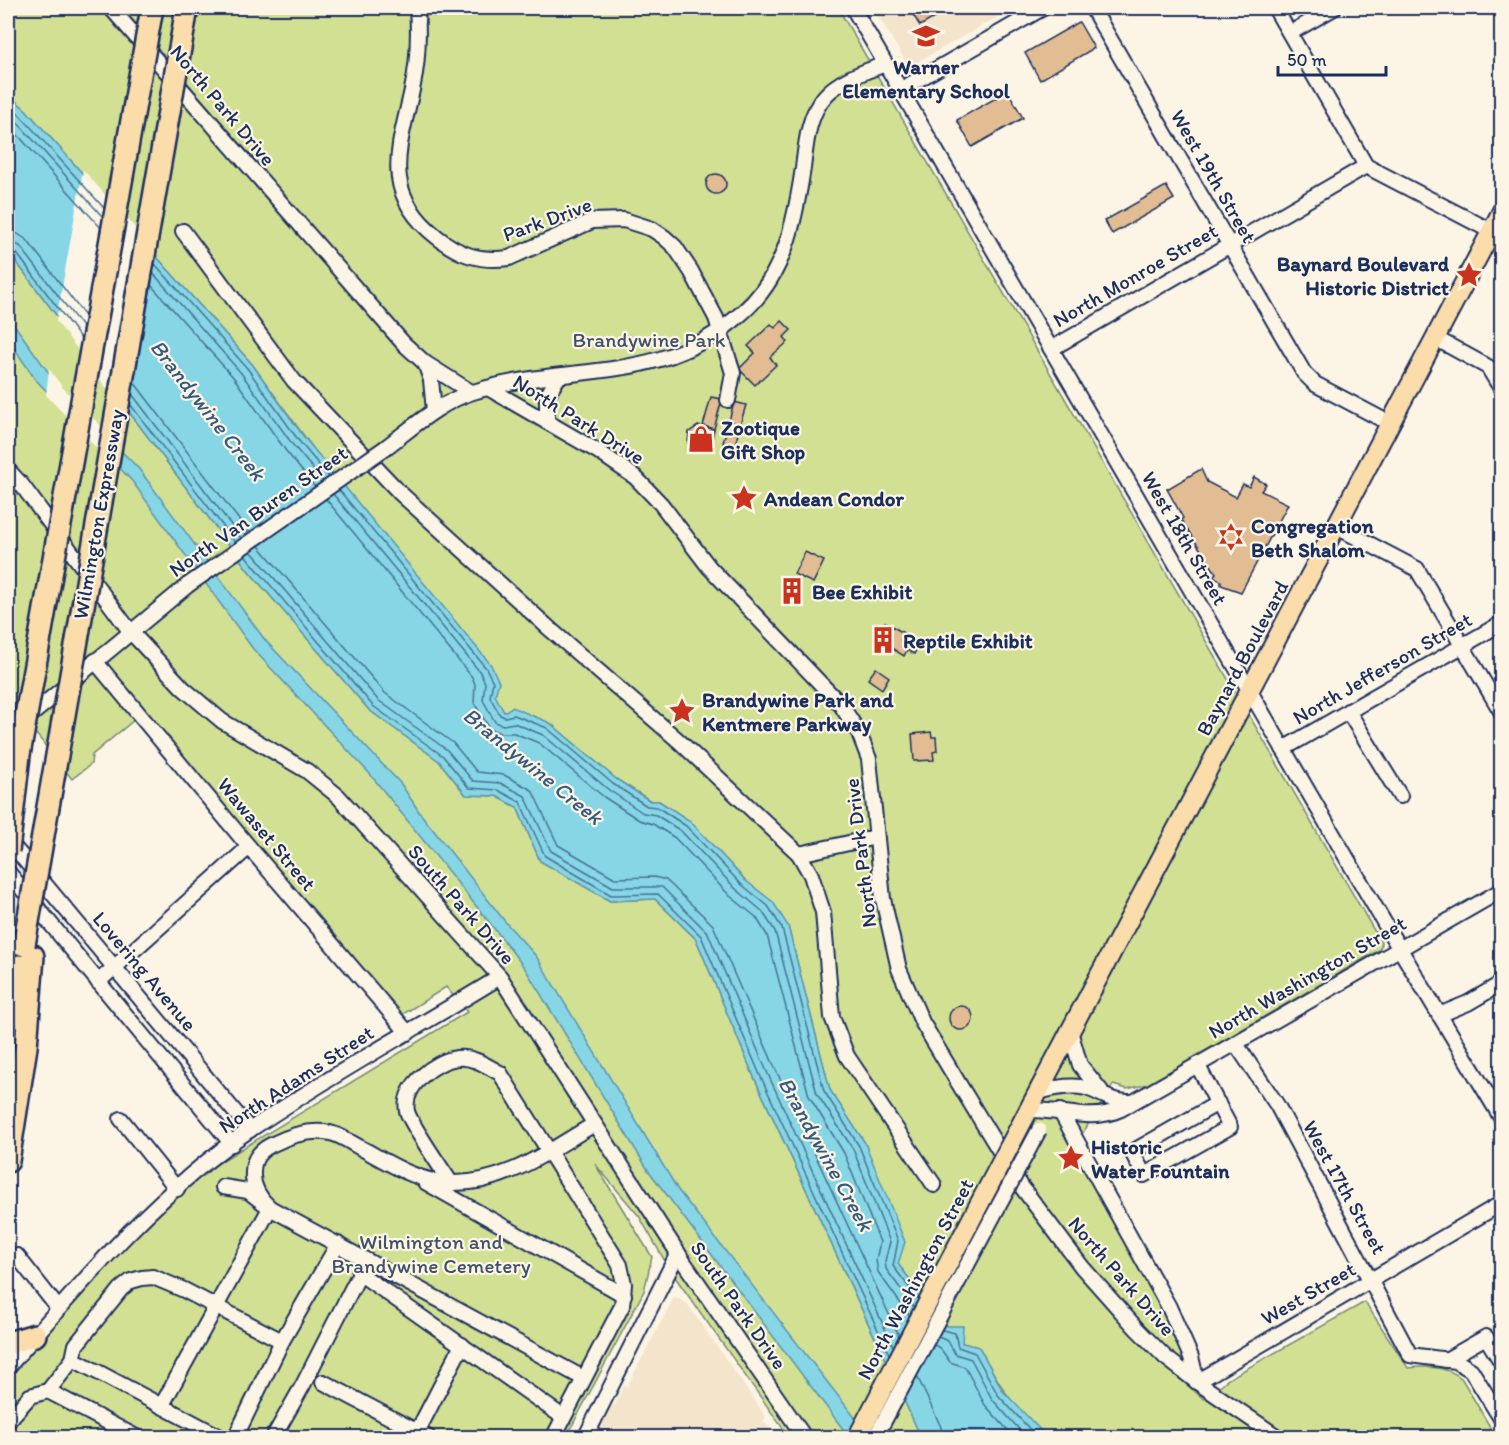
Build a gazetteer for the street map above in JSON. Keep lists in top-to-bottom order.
{
  "streets": {
    "highway": ["Wilmington Expressway"],
    "main road": ["Baynard Boulevard", "North Washington Street"],
    "street": [
      "North Park Drive",
      "West 19th Street",
      "Park Drive",
      "North Monroe Street",
      "North Van Buren Street",
      "West 18th Street",
      "North Jefferson Street",
      "Wawaset Street",
      "South Park Drive",
      "Lovering Avenue",
      "North Adams Street",
      "West 17th Street",
      "West Street"
    ]
  },
  "crossings": [
    ["North Park Drive", "North Van Buren Street"],
    ["North Park Drive", "West Street"],
    ["West 19th Street", "North Monroe Street"],
    ["West 19th Street", "Baynard Boulevard"],
    ["Park Drive", "North Van Buren Street"],
    ["North Monroe Street", "West 18th Street"],
    ["North Van Buren Street", "West 18th Street"],
    ["North Van Buren Street", "Wawaset Street"],
    ["North Van Buren Street", "South Park Drive"],
    ["West 18th Street", "Baynard Boulevard"],
    ["West 18th Street", "North Jefferson Street"],
    ["West 18th Street", "North Washington Street"],
    ["Baynard Boulevard", "North Washington Street"],
    ["Wawaset Street", "North Adams Street"],
    ["South Park Drive", "North Adams Street"],
    ["Lovering Avenue", "North Adams Street"],
    ["North Washington Street", "West 17th Street"],
    ["West 17th Street", "West Street"]
  ],
  "water": ["Brandywine Creek"],
  "parks": ["Brandywine Park", "Wilmington and Brandywine Cemetery"],
  "places": {
    "school or university": ["Warner Elementary School"],
    "place": [
      "Baynard Boulevard Historic District",
      "Andean Condor",
      "Brandywine Park and Kentmere Parkway",
      "Historic Water Fountain"
    ],
    "shop": ["Zootique Gift Shop"],
    "synagogue": ["Congregation Beth Shalom"],
    "building": ["Bee Exhibit", "Reptile Exhibit"]
  },
  "scale_bar": "50 m"
}
